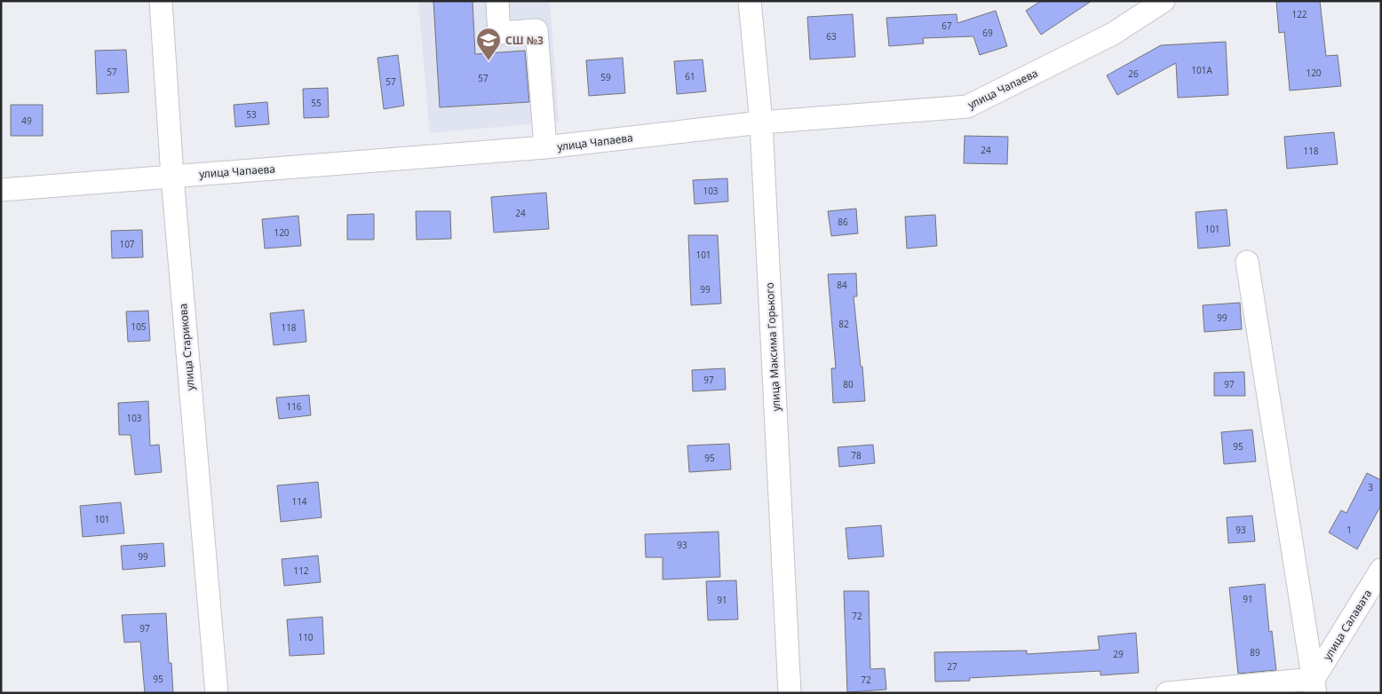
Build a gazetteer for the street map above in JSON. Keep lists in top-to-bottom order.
{
  "streets": {
    "street": [
      "улица Чапаева",
      "улица Старикова",
      "улица Максима Горького",
      "улица Салавата"
    ]
  },
  "crossings": [
    ["улица Чапаева", "улица Старикова"],
    ["улица Чапаева", "улица Максима Горького"]
  ],
  "places": {
    "school or university": ["СШ №3"]
  },
  "house_numbers": [
    "122",
    "67",
    "69",
    "63",
    "101А",
    "57",
    "120",
    "26",
    "61",
    "59",
    "57",
    "57",
    "55",
    "53",
    "49",
    "24",
    "118",
    "103",
    "24",
    "86",
    "101",
    "120",
    "107",
    "101",
    "84",
    "99",
    "99",
    "82",
    "105",
    "118",
    "97",
    "80",
    "97",
    "116",
    "103",
    "95",
    "78",
    "95",
    "3",
    "114",
    "101",
    "93",
    "1",
    "93",
    "99",
    "112",
    "91",
    "91",
    "72",
    "97",
    "110",
    "89",
    "29",
    "27",
    "95",
    "72"
  ]
}
